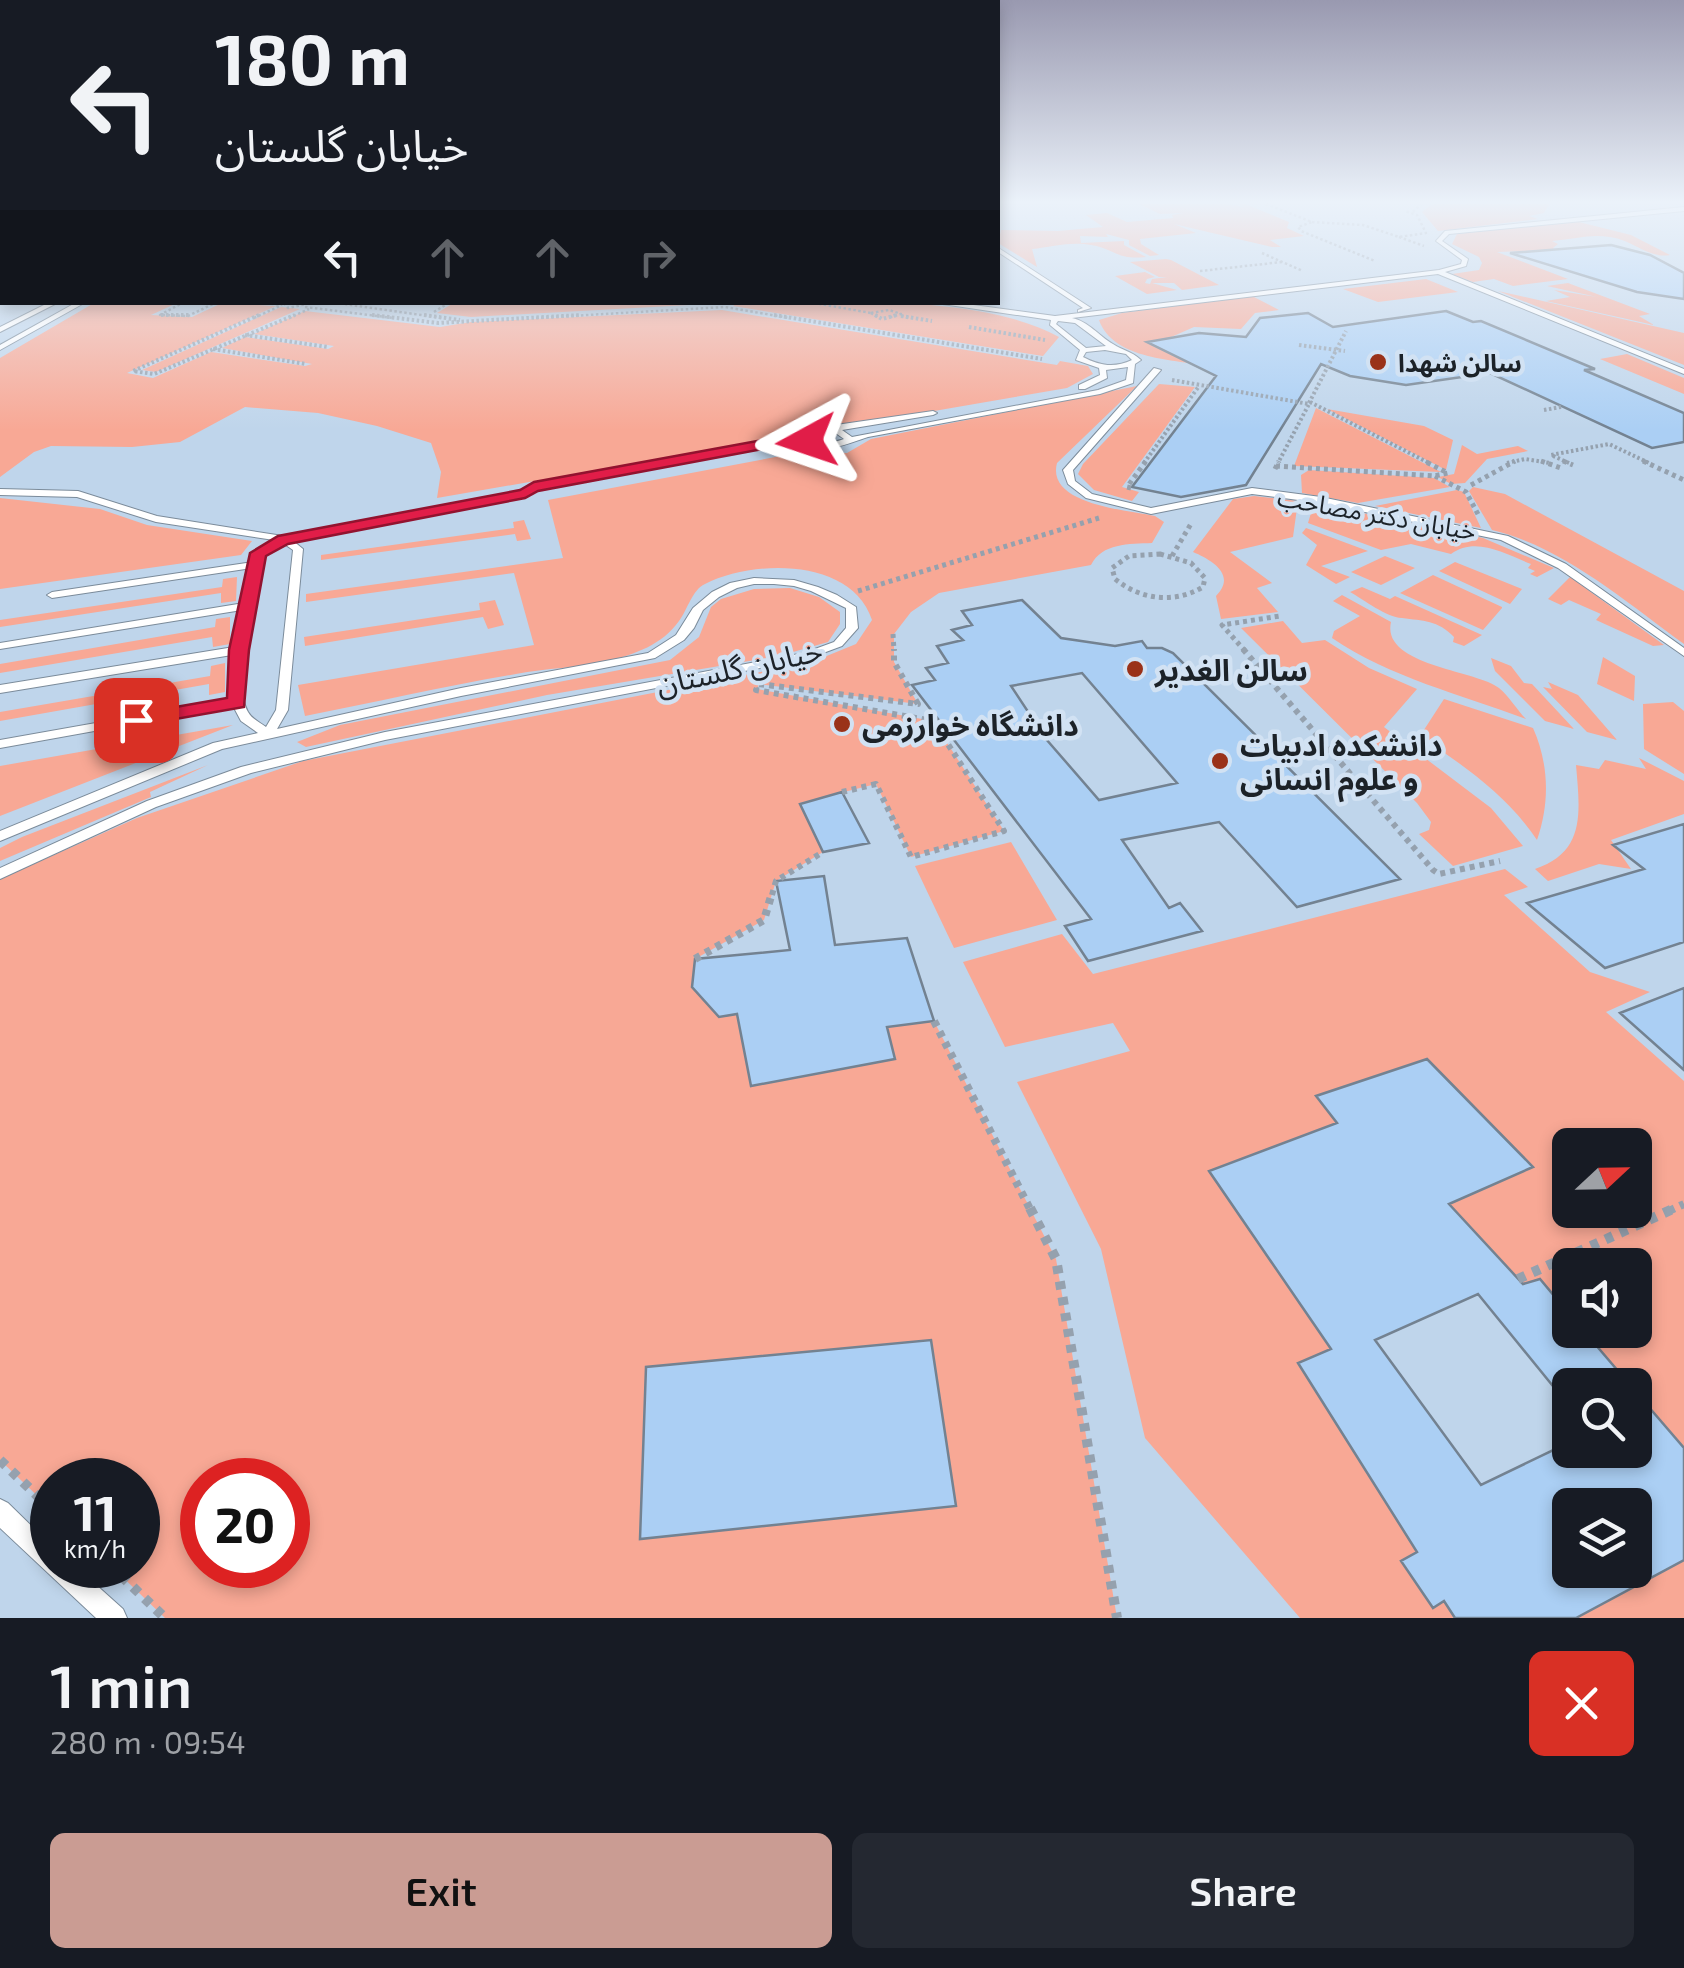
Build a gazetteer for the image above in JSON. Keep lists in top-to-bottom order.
{
  "streets": {
    "lane": ["خیابان دکتر مصاحب", "خیابان گلستان"]
  },
  "places": [
    "سالن شهدا",
    "سالن الغدیر",
    "دانشگاه خوارزمی",
    "دانشکده ادبیات و علوم انسانی"
  ],
  "north": "right",
  "page": {
    "turn": ["180 m", "خیابان گلستان"],
    "speed": "11 km/h",
    "limit": "20",
    "heading": ["1 min", "280 m · 09:54"],
    "buttons": ["Exit", "Share"]
  }
}
